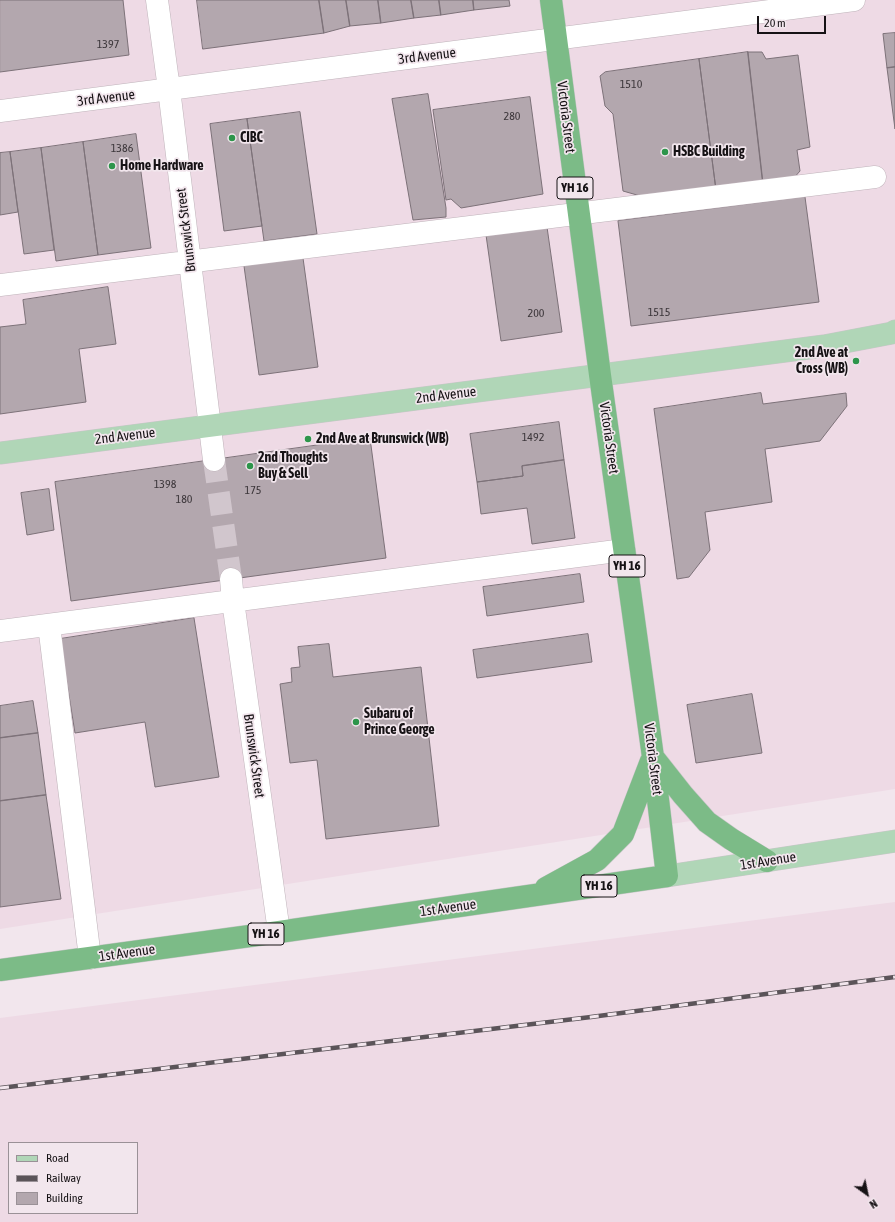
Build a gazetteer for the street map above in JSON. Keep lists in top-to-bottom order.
{
  "streets": {
    "highway": ["Victoria Street", "YH 16", "1st Avenue"],
    "main road": ["2nd Avenue"],
    "street": ["3rd Avenue", "Brunswick Street"]
  },
  "crossings": [
    ["3rd Avenue", "Victoria Street"],
    ["3rd Avenue", "Brunswick Street"],
    ["Victoria Street", "2nd Avenue"],
    ["Victoria Street", "1st Avenue"],
    ["Brunswick Street", "2nd Avenue"],
    ["Brunswick Street", "1st Avenue"]
  ],
  "places": [
    "CIBC",
    "HSBC Building",
    "Home Hardware",
    "2nd Ave at Cross (WB)",
    "2nd Ave at Brunswick (WB)",
    "2nd Thoughts Buy & Sell",
    "Subaru of Prince George"
  ],
  "house_numbers": [
    "1397",
    "1510",
    "280",
    "1386",
    "1515",
    "200",
    "1492",
    "1398",
    "175",
    "180"
  ],
  "legend": ["Road", "Railway", "Building"],
  "scale_bar": "20 m",
  "north": "bottom right"
}
